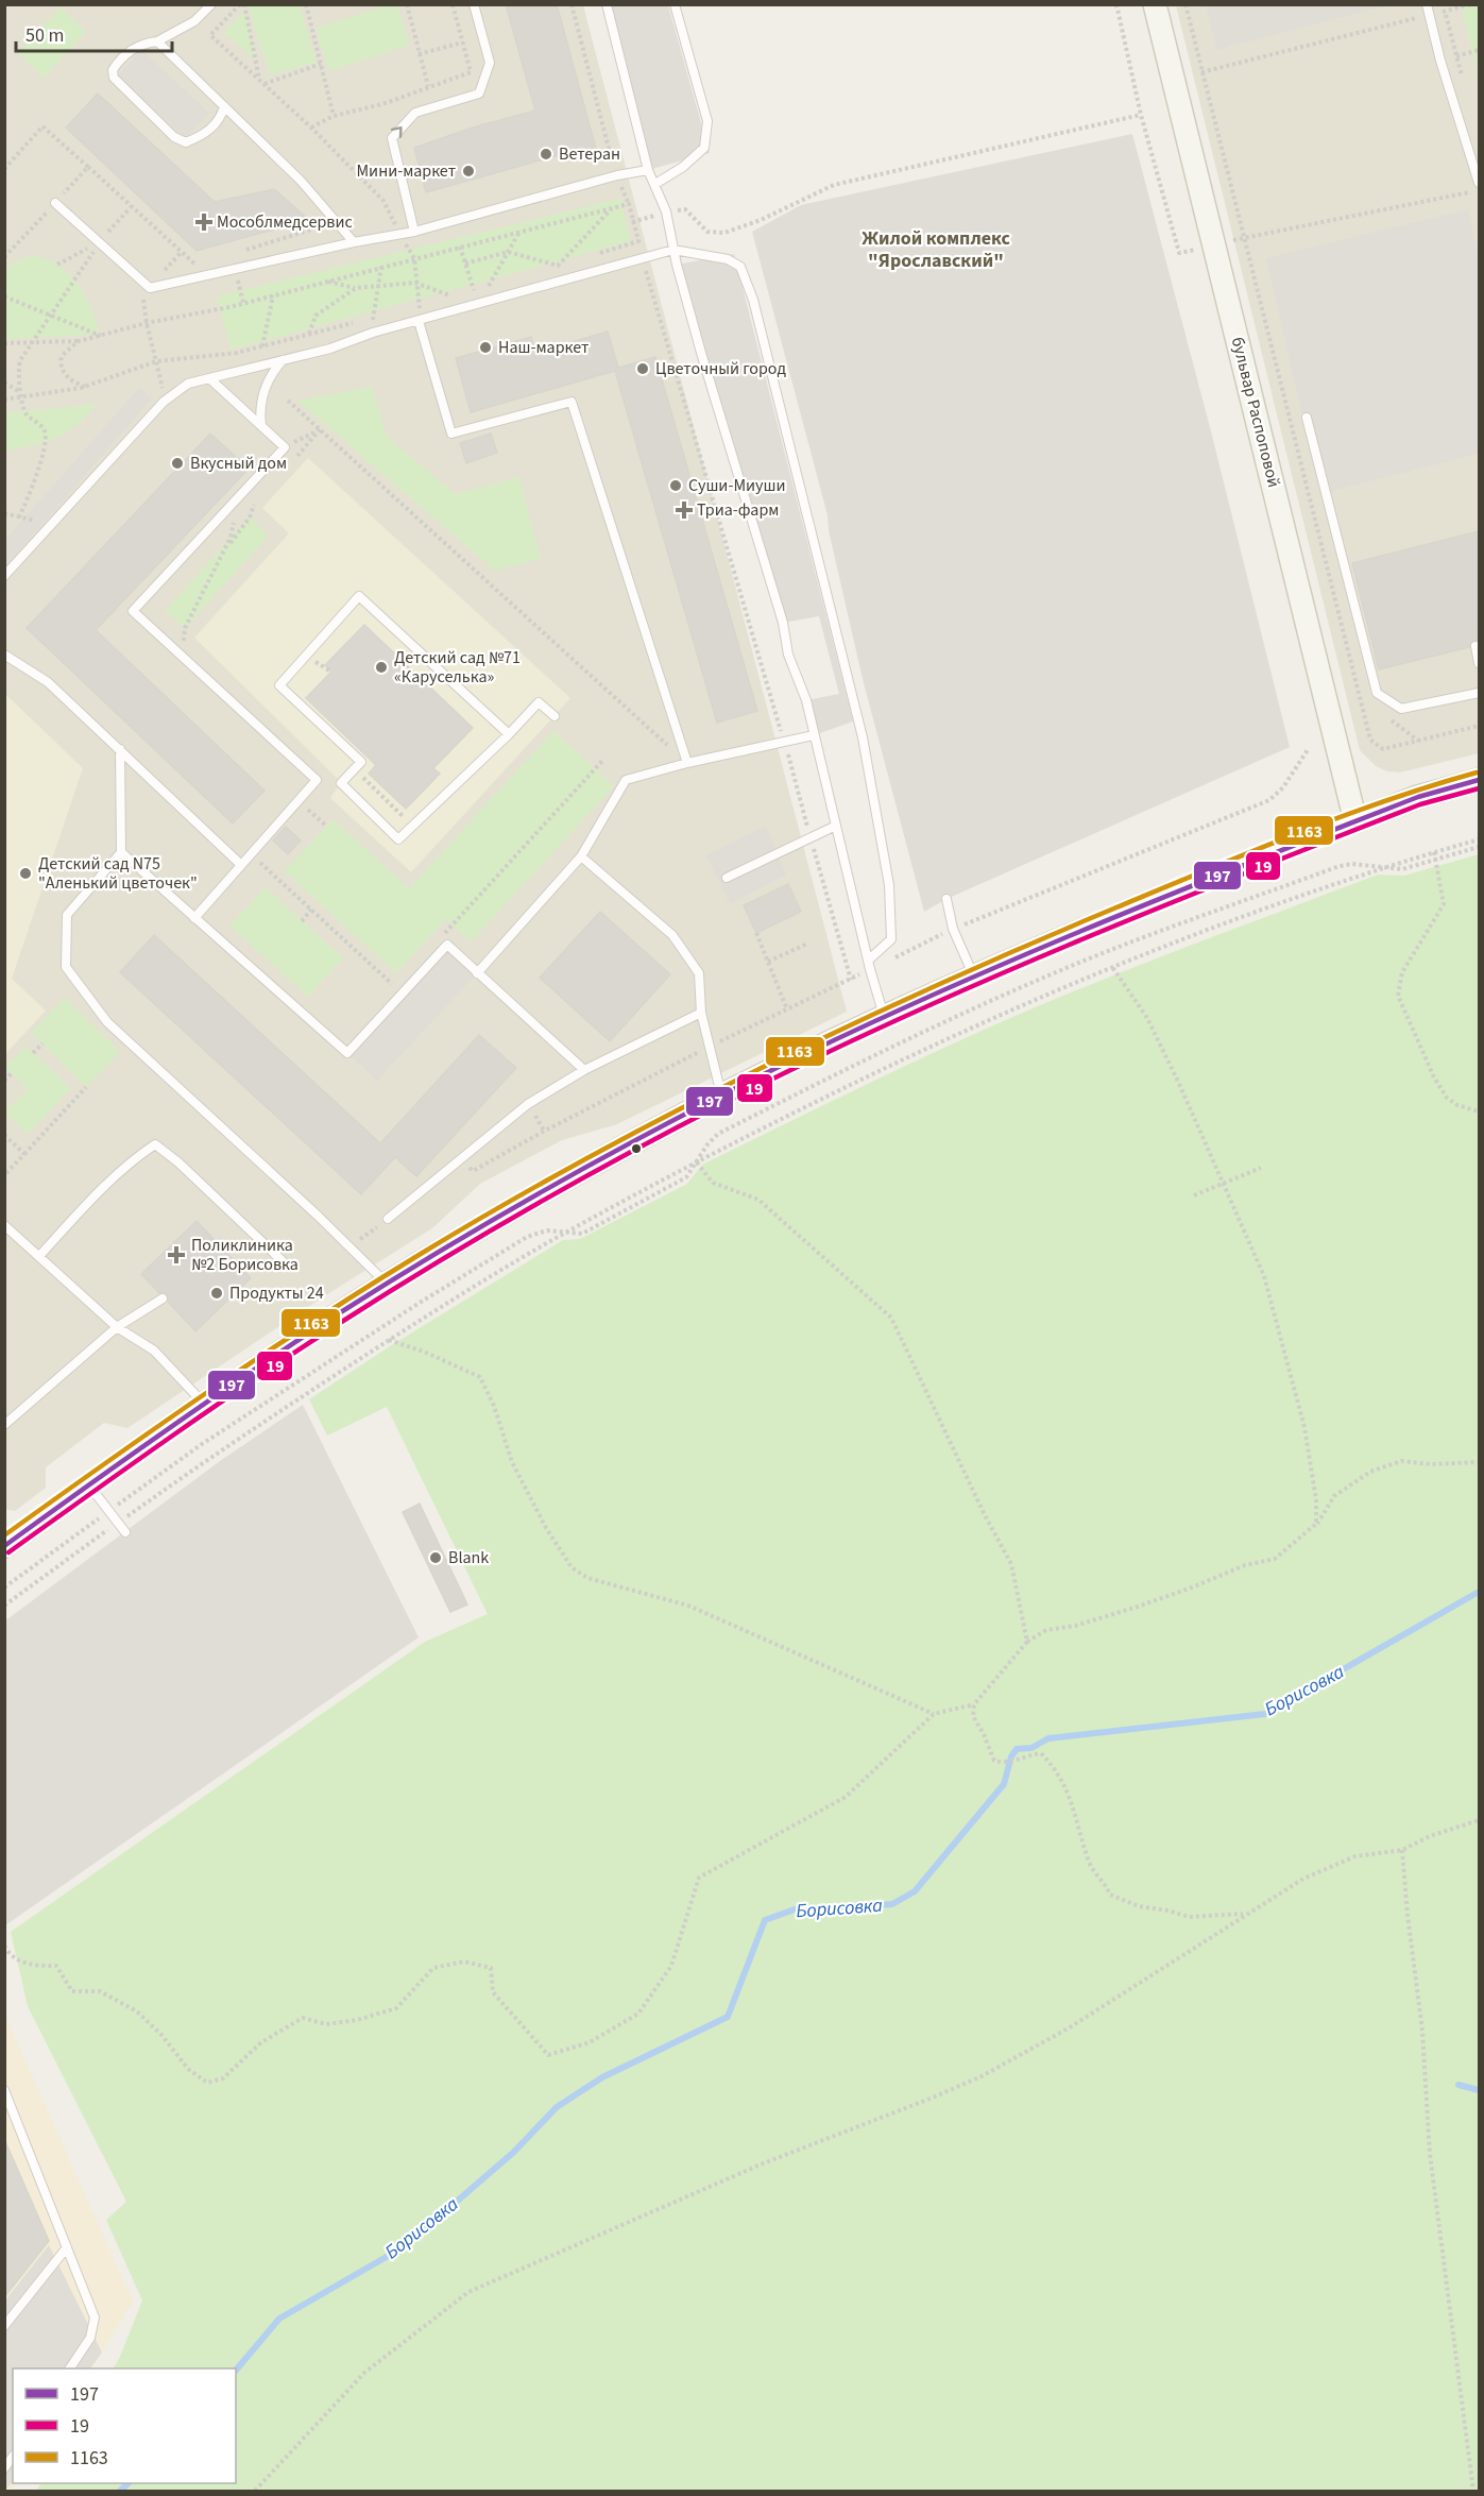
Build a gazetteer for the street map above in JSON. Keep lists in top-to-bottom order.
{
  "streets": {
    "street": ["бульвар Распоповой"]
  },
  "districts": ["Жилой комплекс \"Ярославский\""],
  "water": ["Борисовка"],
  "places": {
    "other": [
      "Ветеран",
      "Мини-маркет",
      "Наш-маркет",
      "Цветочный город",
      "Вкусный дом",
      "Суши-Миуши",
      "Детский сад №71 «Каруселька»",
      "Детский сад N75 \"Аленький цветочек\"",
      "Продукты 24",
      "Blank"
    ],
    "health": ["Мособлмедсервис", "Триа-фарм", "Поликлиника №2 Борисовка"]
  },
  "lines": ["transit line 1163", "transit line 197", "transit line 19"],
  "legend": ["197", "19", "1163"],
  "scale_bar": "50 m"
}
